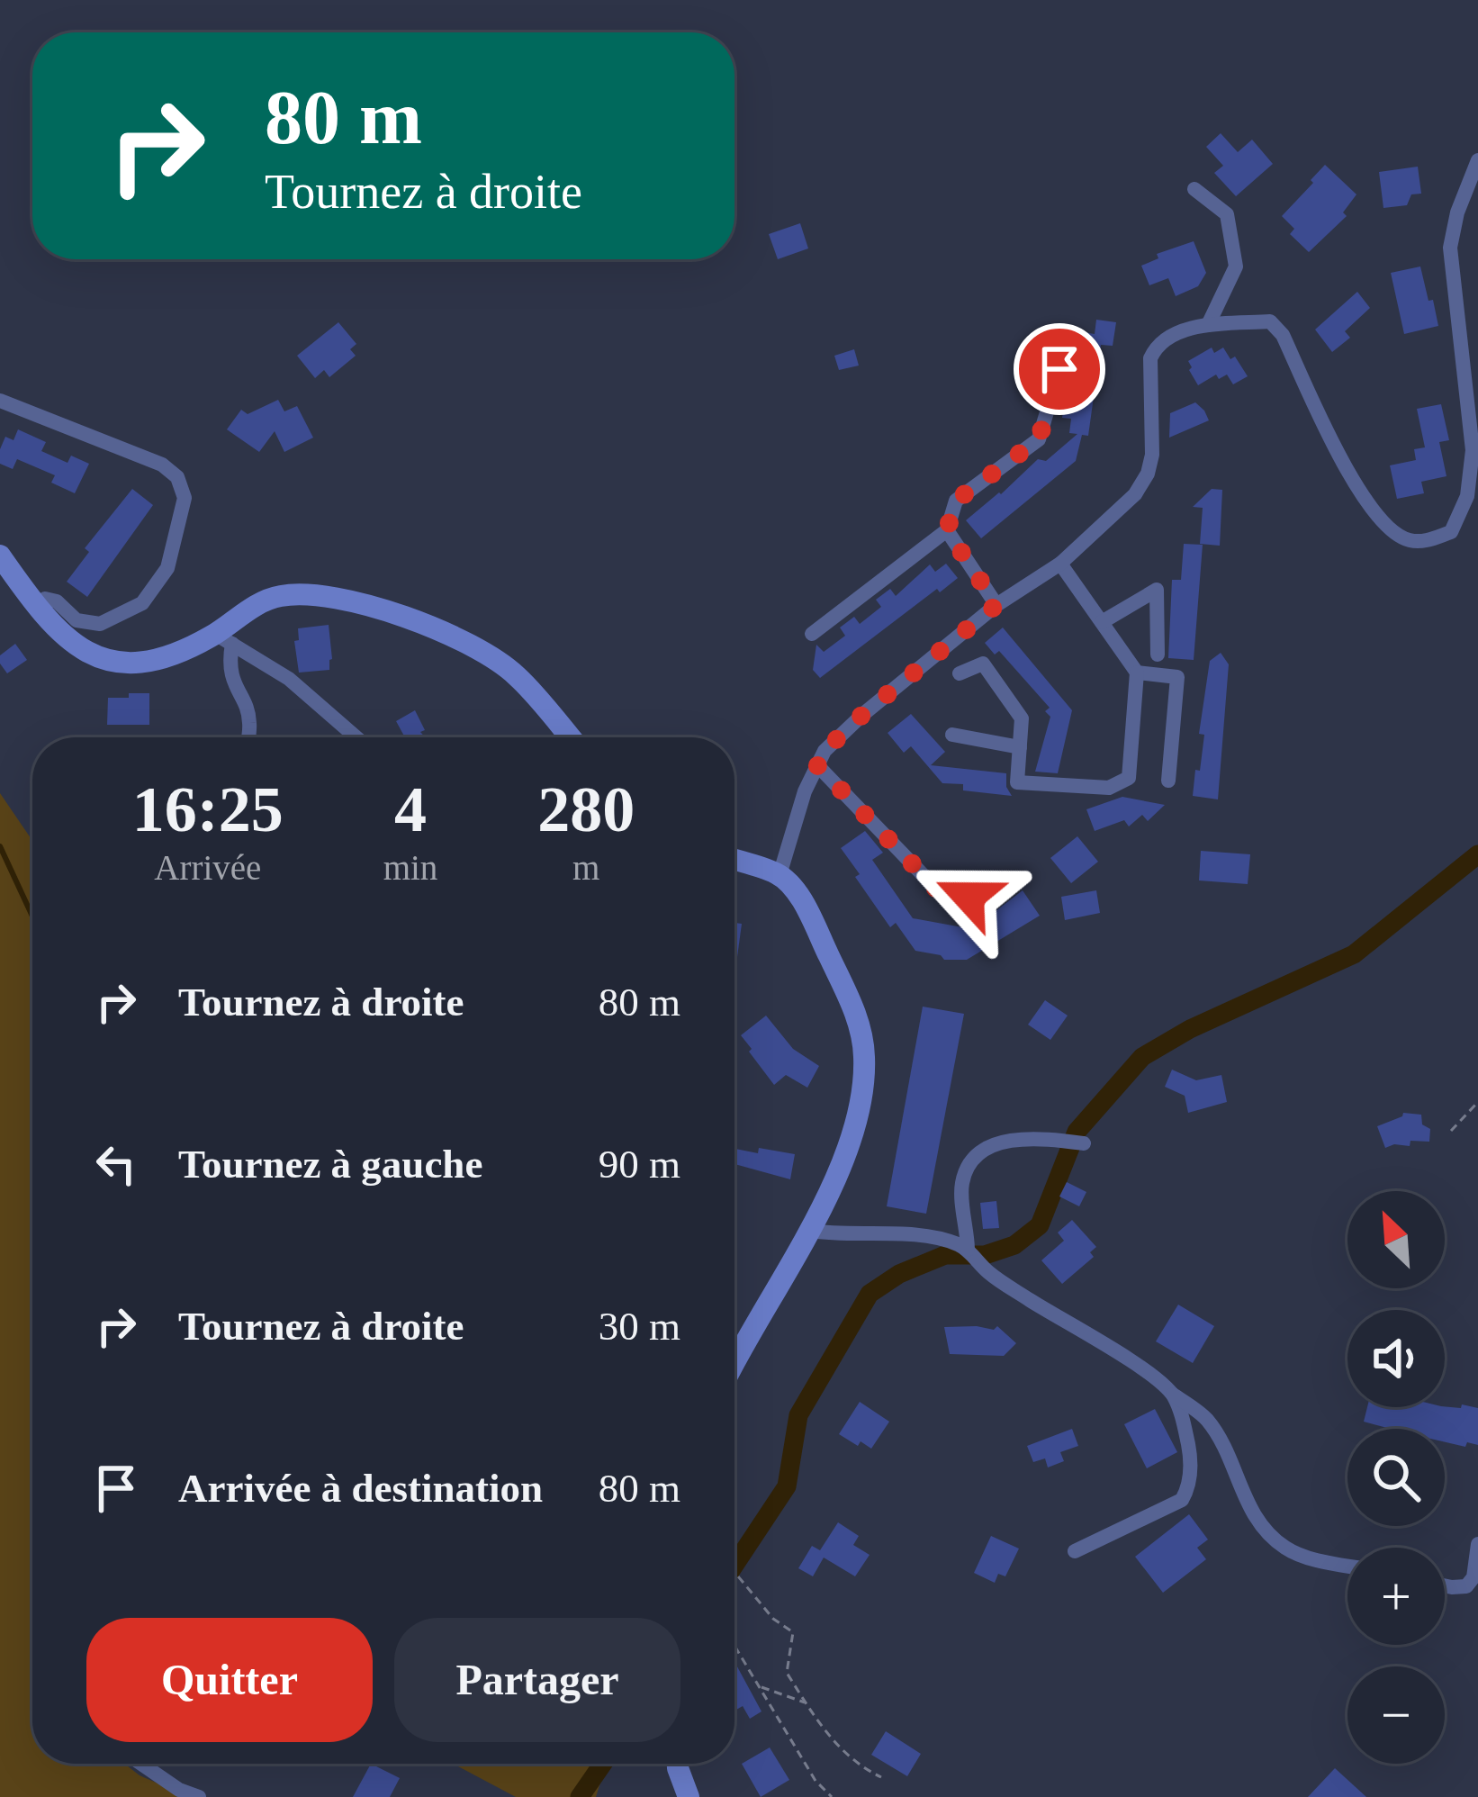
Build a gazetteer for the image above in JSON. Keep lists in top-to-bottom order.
{
  "north": "top left",
  "page": {
    "turn": ["80 m", "Tournez à droite"],
    "eta": [
      "16:25",
      "Arrivée",
      "4",
      "min",
      "280",
      "m"
    ],
    "list": [
      {
        "name": "Tournez à droite",
        "value": "80 m"
      },
      {
        "name": "Tournez à gauche",
        "value": "90 m"
      },
      {
        "name": "Tournez à droite",
        "value": "30 m"
      },
      {
        "name": "Arrivée à destination",
        "value": "80 m"
      }
    ],
    "map_buttons": ["+", "−"],
    "buttons": ["Quitter", "Partager"]
  }
}
